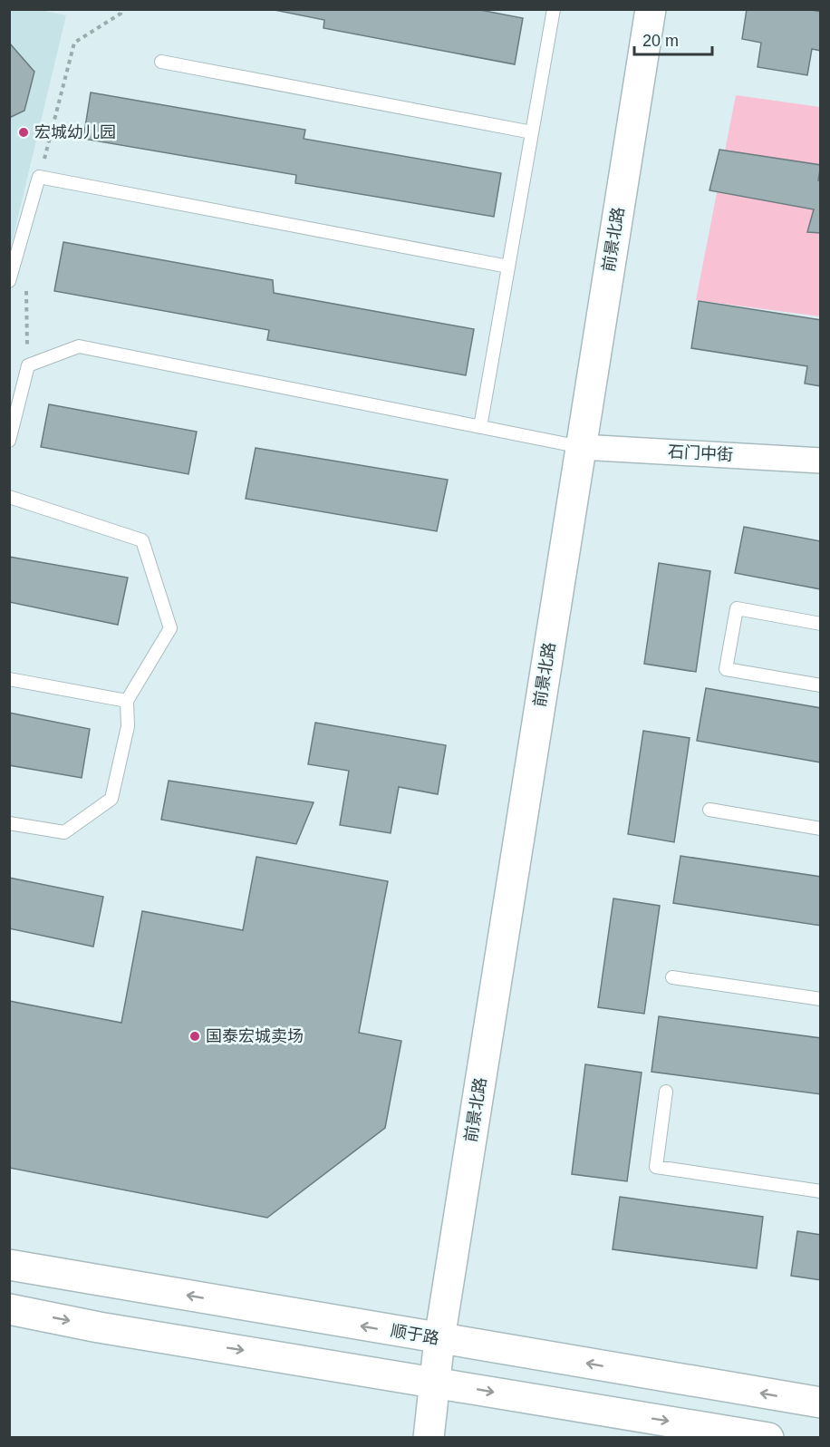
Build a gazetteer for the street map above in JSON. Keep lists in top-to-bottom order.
{
  "streets": {
    "main road": ["前景北路", "顺于路"],
    "street": ["石门中街"]
  },
  "crossings": [
    ["前景北路", "石门中街"],
    ["前景北路", "顺于路"]
  ],
  "places": ["宏城幼儿园", "国泰宏城卖场"],
  "scale_bar": "20 m"
}
